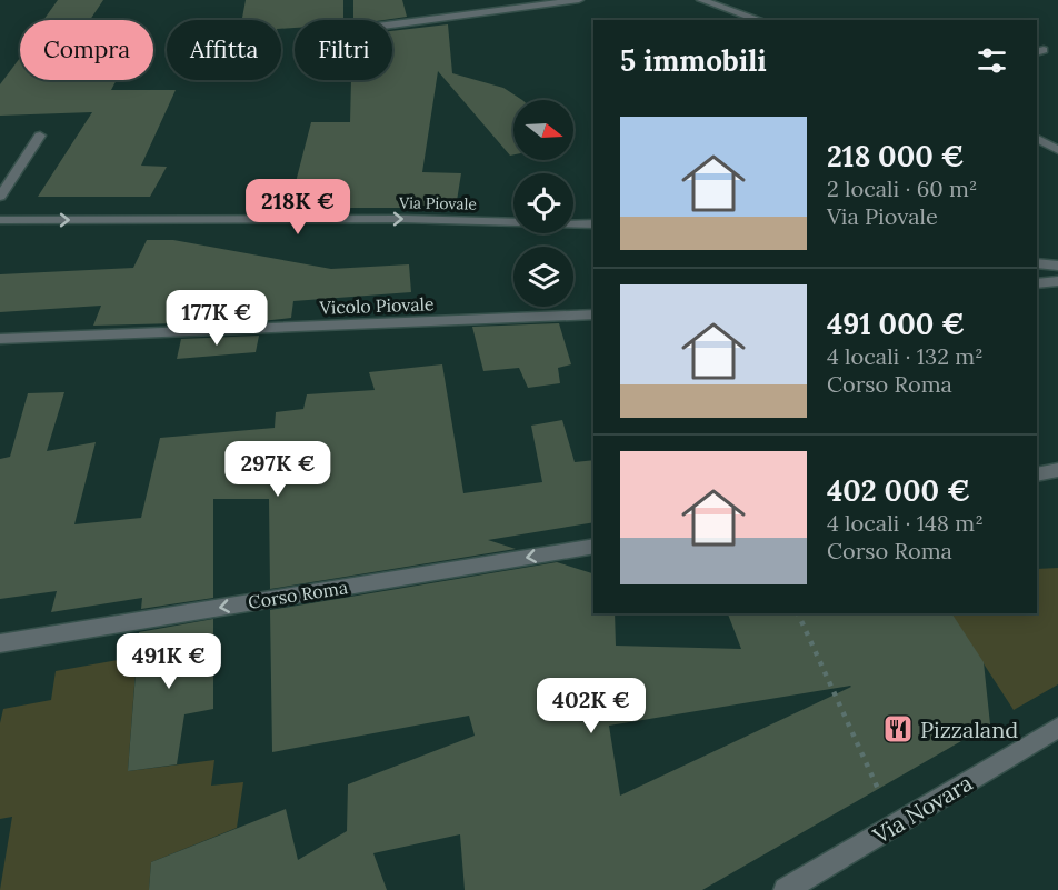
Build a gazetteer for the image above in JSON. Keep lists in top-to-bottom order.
{
  "streets": {
    "street": [
      "Via Piovale",
      "Vicolo Piovale",
      "Corso Roma",
      "Via Novara"
    ]
  },
  "one_way": ["Via Piovale", "Corso Roma"],
  "places": {
    "restaurant": ["Pizzaland"]
  },
  "north": "right",
  "page": {
    "chip": ["Compra", "Affitta", "Filtri"],
    "heading": "5 immobili",
    "list": [
      {
        "name": "218 000 €",
        "note": "2 locali · 60 m² · Via Piovale"
      },
      {
        "name": "491 000 €",
        "note": "4 locali · 132 m² · Corso Roma"
      },
      {
        "name": "402 000 €",
        "note": "4 locali · 148 m² · Corso Roma"
      }
    ],
    "price": [
      "218K €",
      "177K €",
      "297K €",
      "491K €",
      "402K €"
    ]
  }
}
